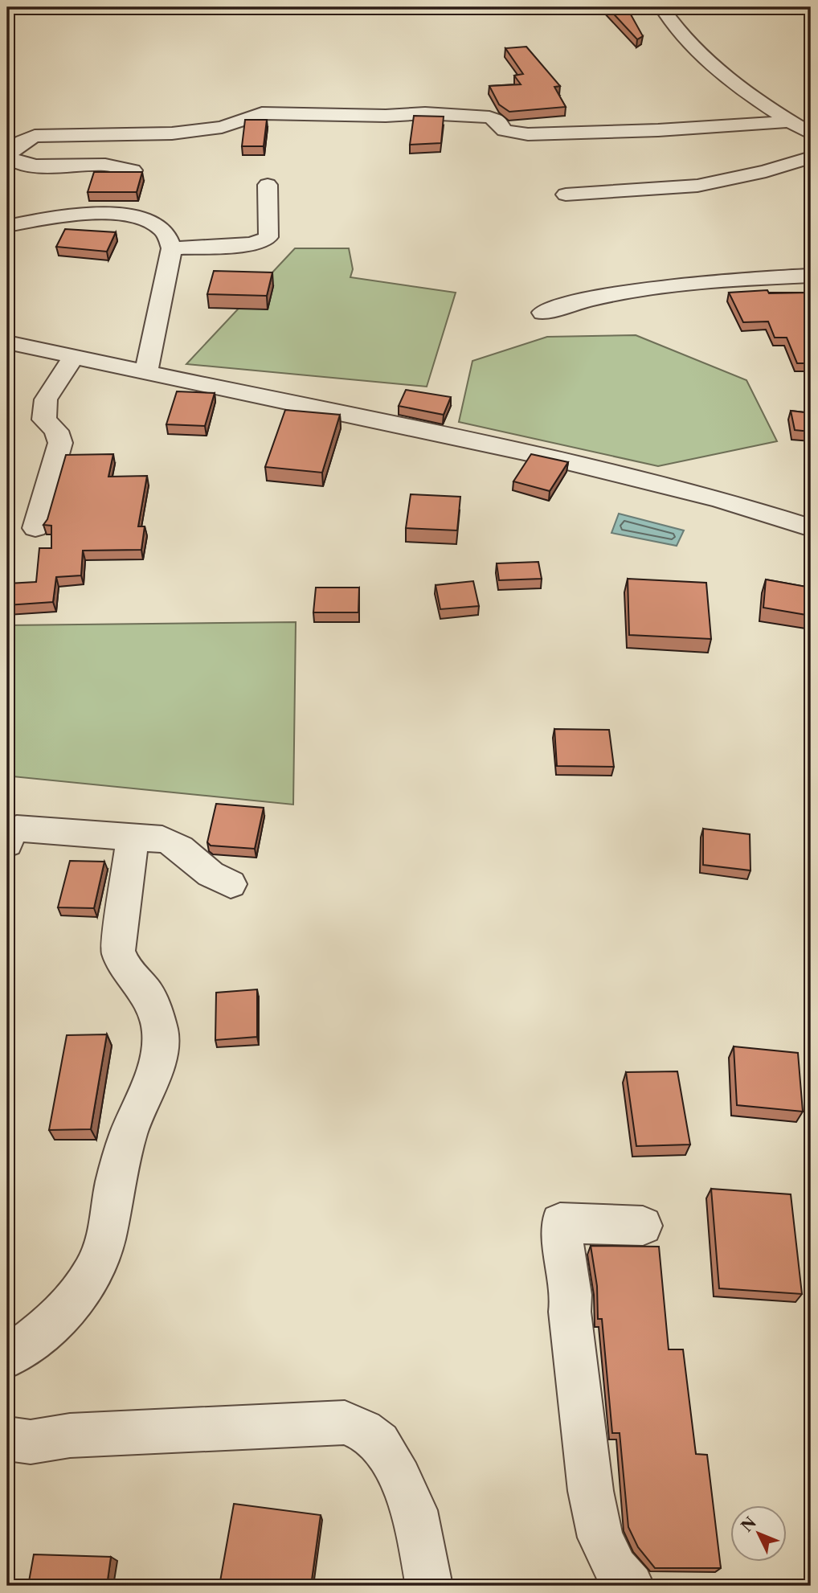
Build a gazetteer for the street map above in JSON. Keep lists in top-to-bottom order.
{
  "north": "top left"
}
